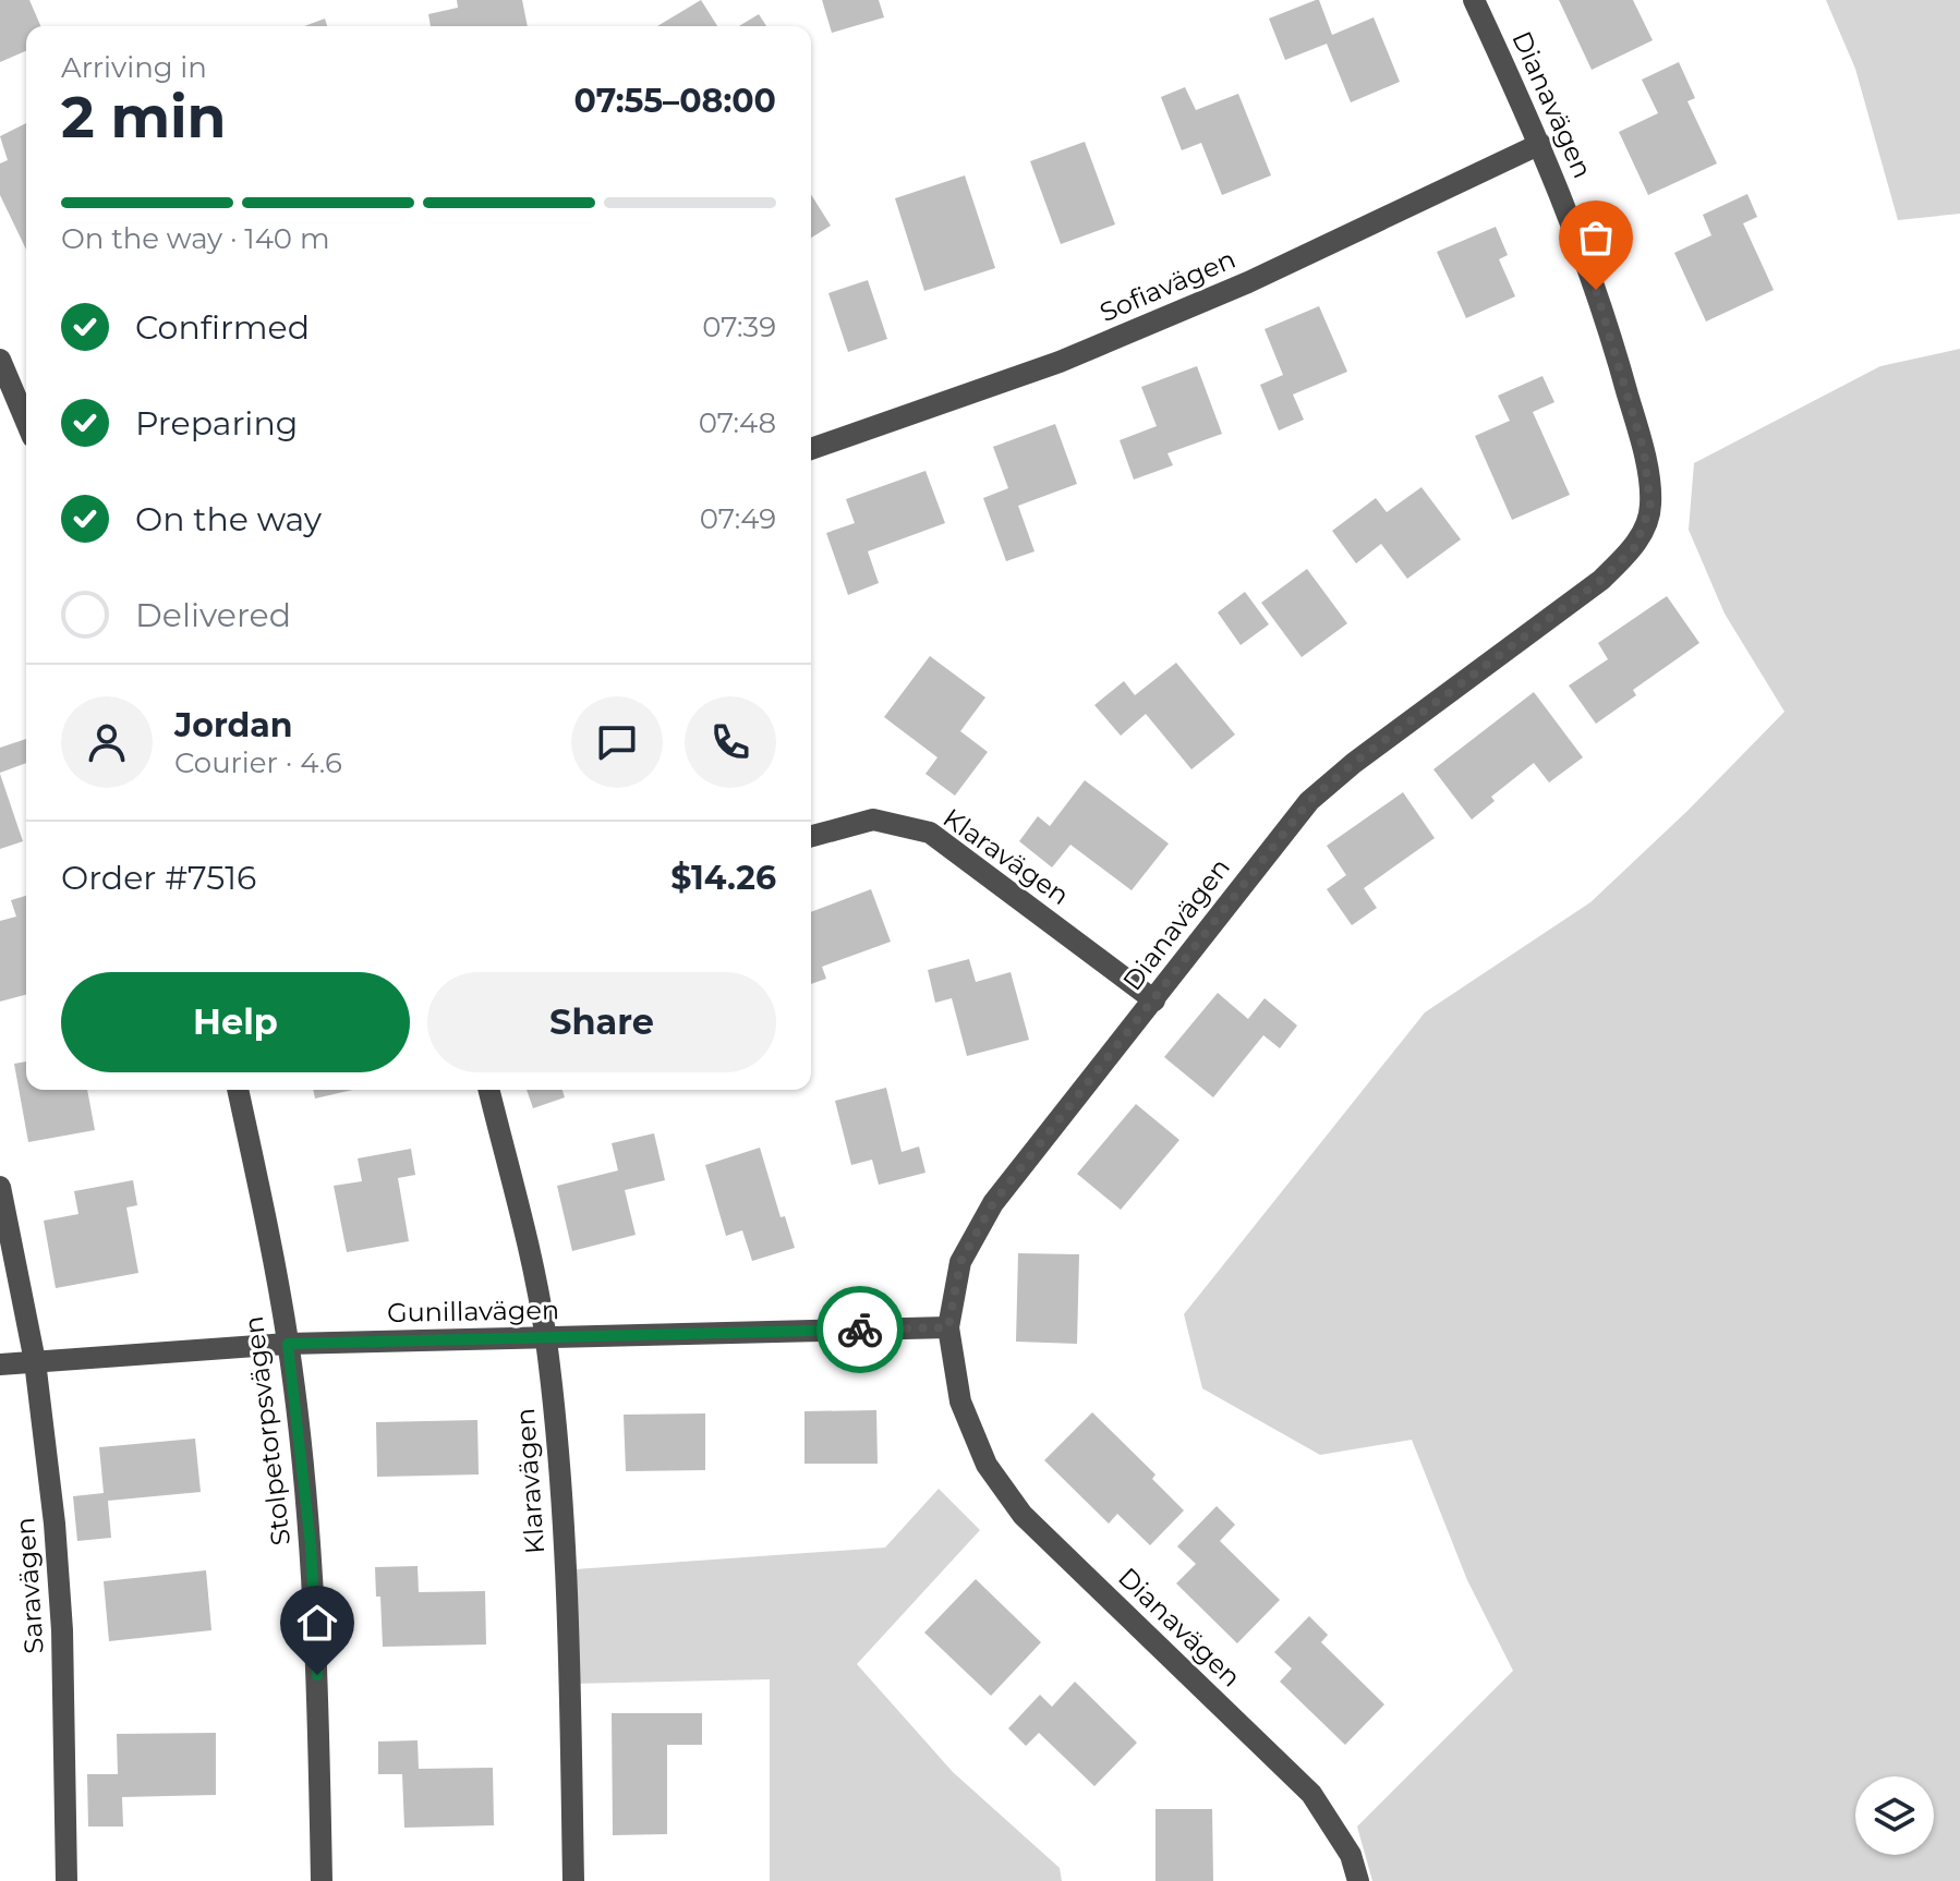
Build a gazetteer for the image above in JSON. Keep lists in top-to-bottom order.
{
  "streets": {
    "street": [
      "Dianavägen",
      "Sofiavägen",
      "Klaravägen",
      "Gunillavägen",
      "Stolpetorpsvägen",
      "Saravägen"
    ]
  },
  "crossings": [
    ["Dianavägen", "Sofiavägen"],
    ["Dianavägen", "Klaravägen"],
    ["Dianavägen", "Gunillavägen"],
    ["Klaravägen", "Gunillavägen"],
    ["Gunillavägen", "Stolpetorpsvägen"],
    ["Gunillavägen", "Saravägen"]
  ],
  "page": {
    "heading": ["2 min", "Arriving in", "07:55–08:00"],
    "panel": [
      "Jordan",
      "Courier · 4.6",
      "Order #7516",
      "$14.26"
    ],
    "bar": "On the way · 140 m",
    "list": [
      ["Confirmed", "07:39"],
      ["Preparing", "07:48"],
      ["On the way", "07:49"],
      "Delivered"
    ],
    "buttons": ["Help", "Share"]
  }
}
